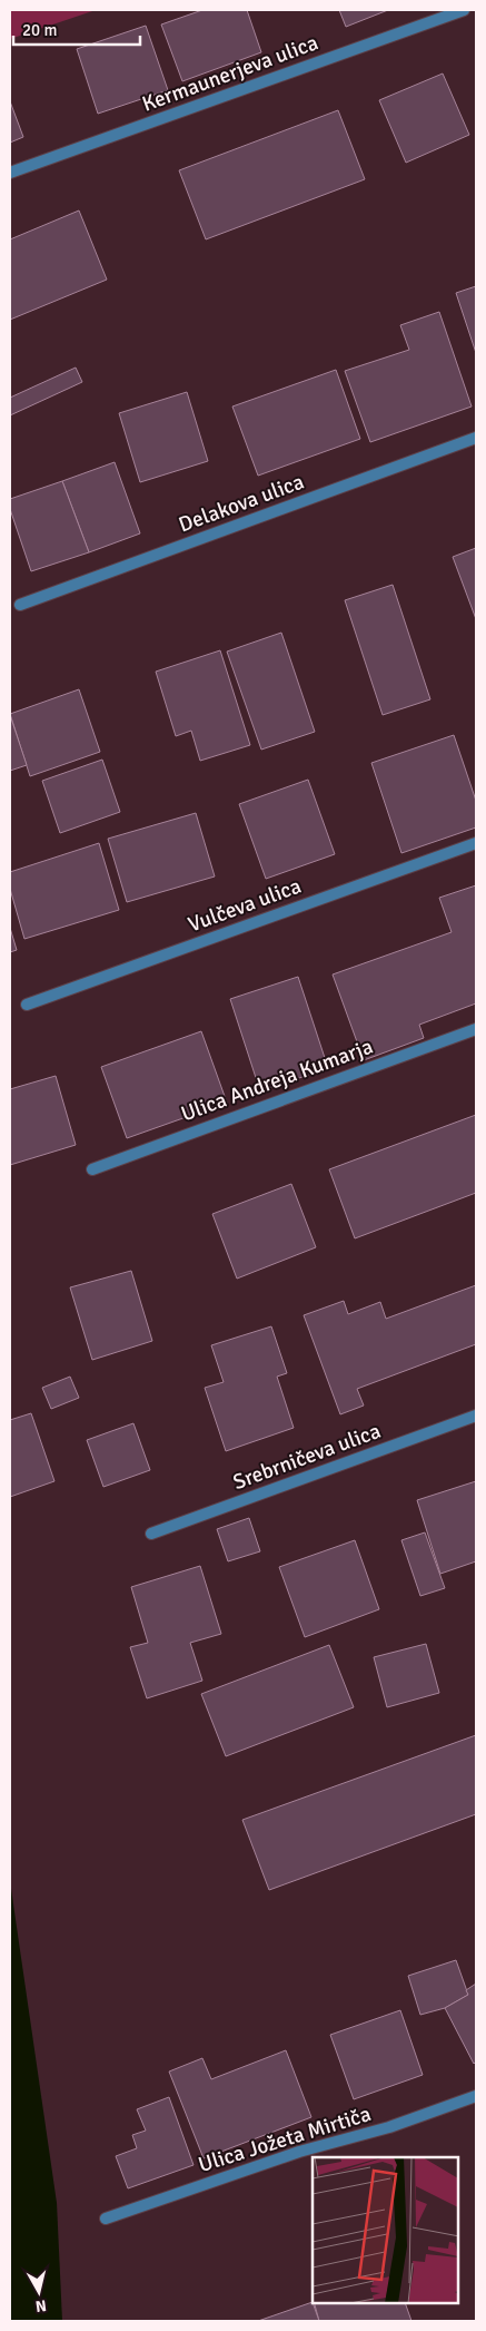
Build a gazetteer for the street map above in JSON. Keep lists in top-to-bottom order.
{
  "streets": {
    "street": [
      "Kermaunerjeva ulica",
      "Delakova ulica",
      "Vulčeva ulica",
      "Ulica Andreja Kumarja",
      "Srebrničeva ulica",
      "Ulica Jožeta Mirtiča"
    ]
  },
  "scale_bar": "20 m",
  "north": "bottom"
}
